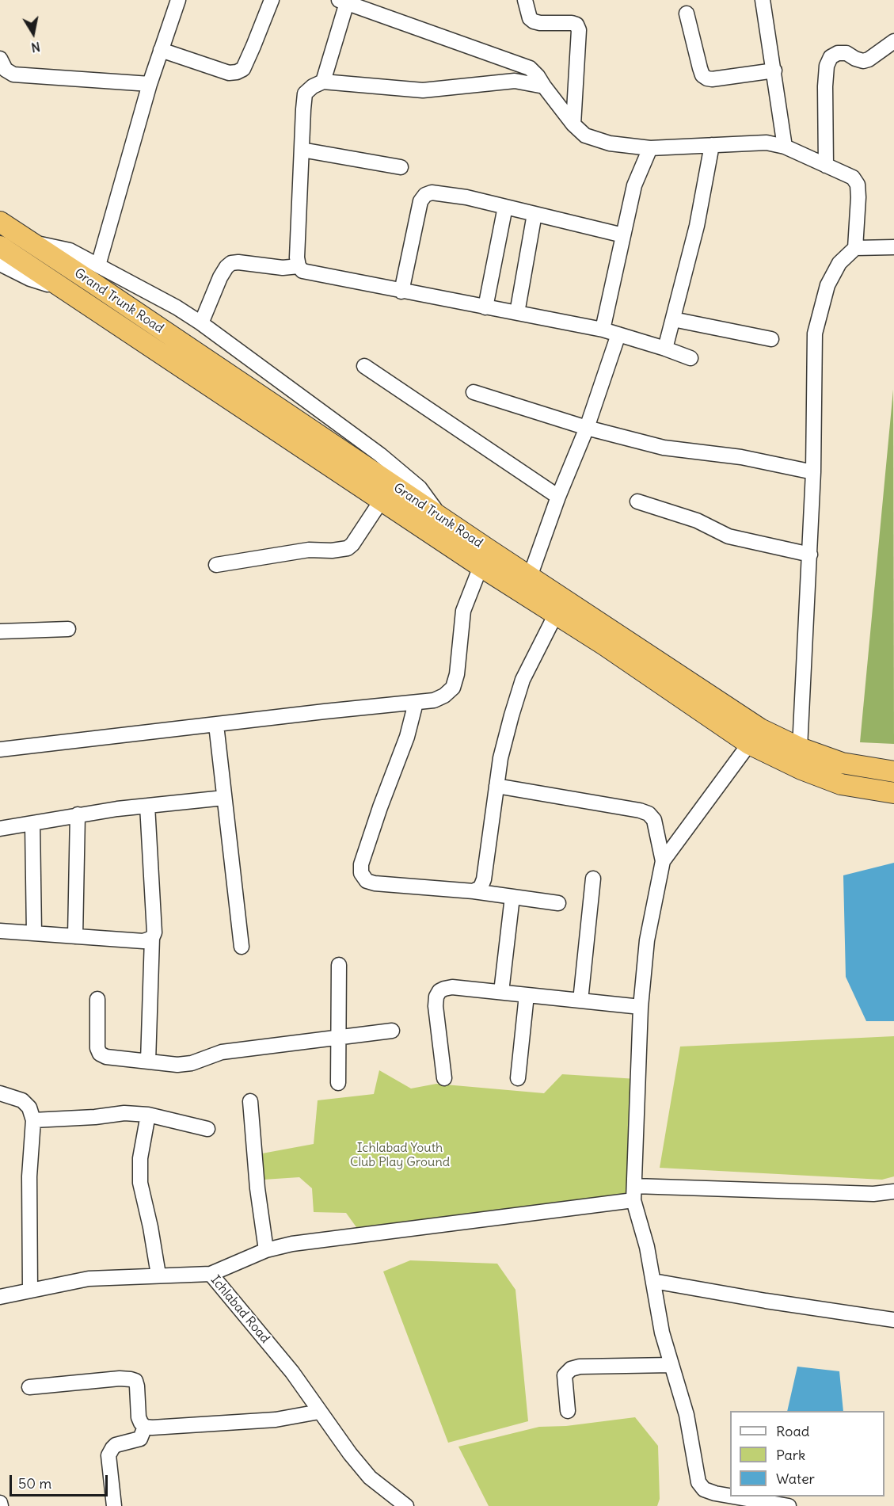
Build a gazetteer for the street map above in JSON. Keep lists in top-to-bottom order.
{
  "streets": {
    "highway": ["Grand Trunk Road"],
    "street": ["Ichlabad Road"]
  },
  "parks": ["Ichlabad Youth Club Play Ground"],
  "legend": ["Road", "Park", "Water"],
  "scale_bar": "50 m",
  "north": "bottom"
}
